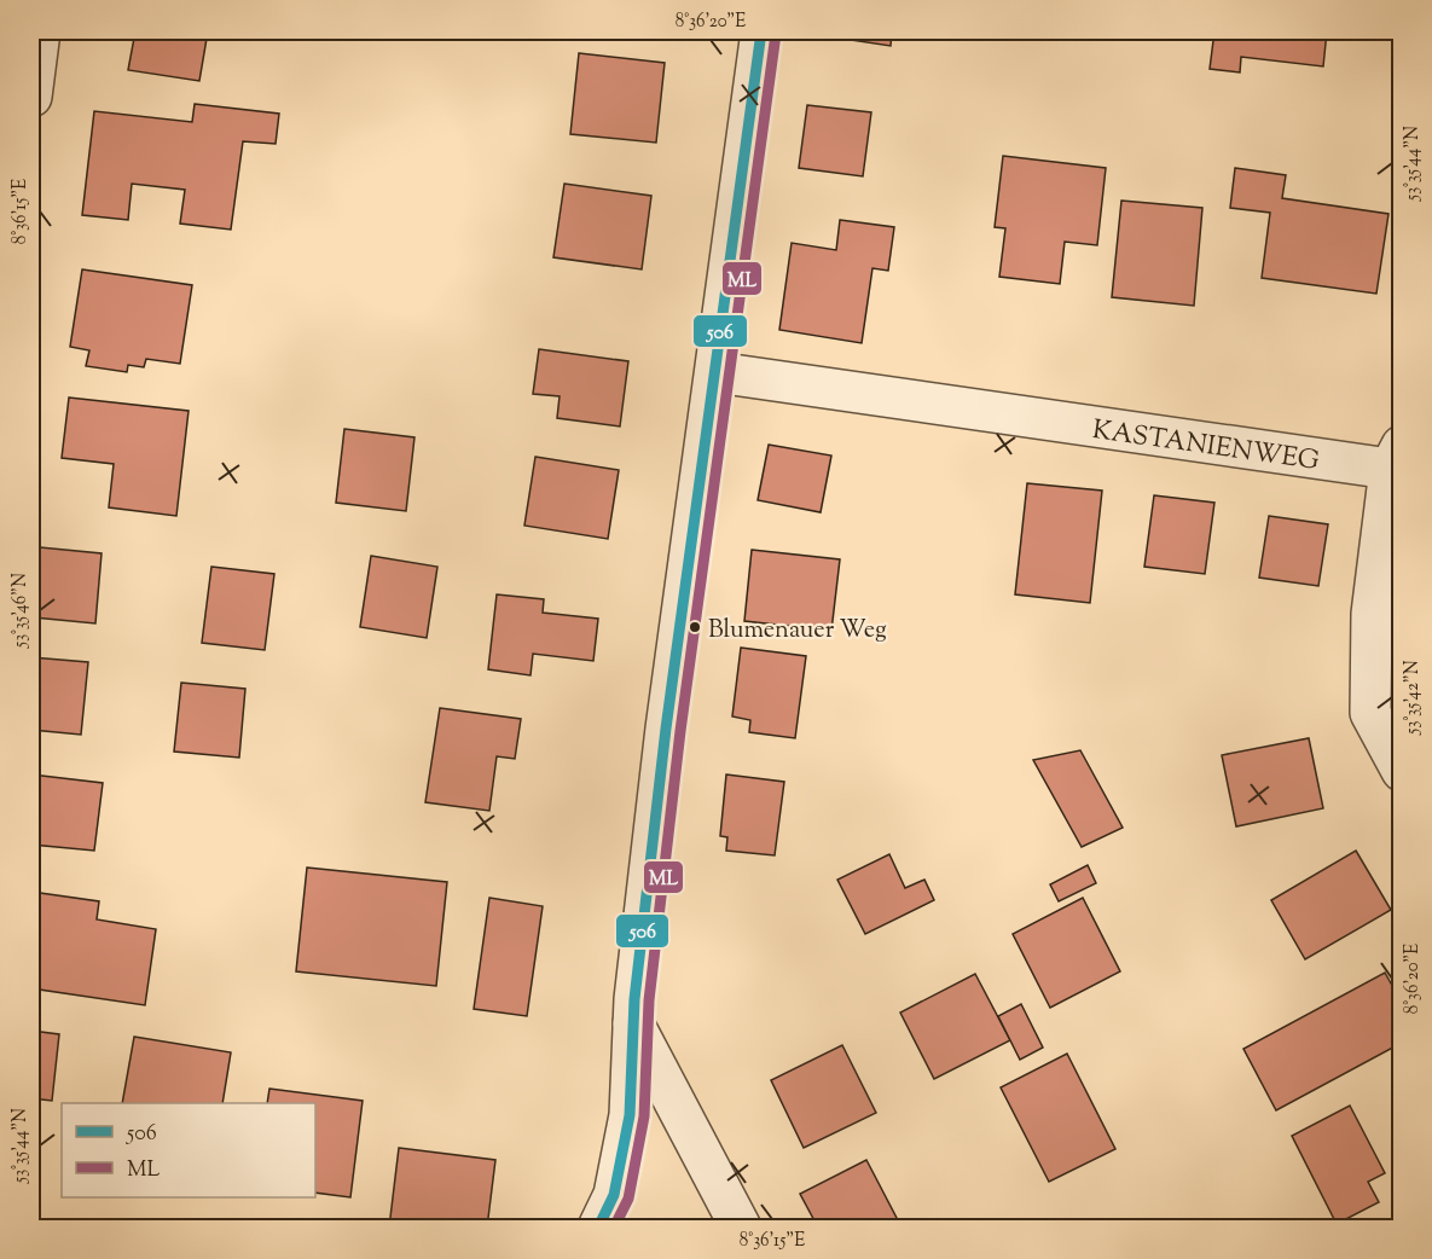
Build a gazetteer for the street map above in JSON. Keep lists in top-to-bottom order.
{
  "streets": {
    "street": ["KASTANIENWEG"]
  },
  "places": ["Blumenauer Weg"],
  "lines": ["transit line 506", "transit line ML"],
  "legend": ["506", "ML"],
  "coordinates": [
    "8°36'20\"E",
    "53°35'44\"N",
    "8°36'15\"E",
    "53°35'46\"N",
    "53°35'42\"N"
  ]
}
